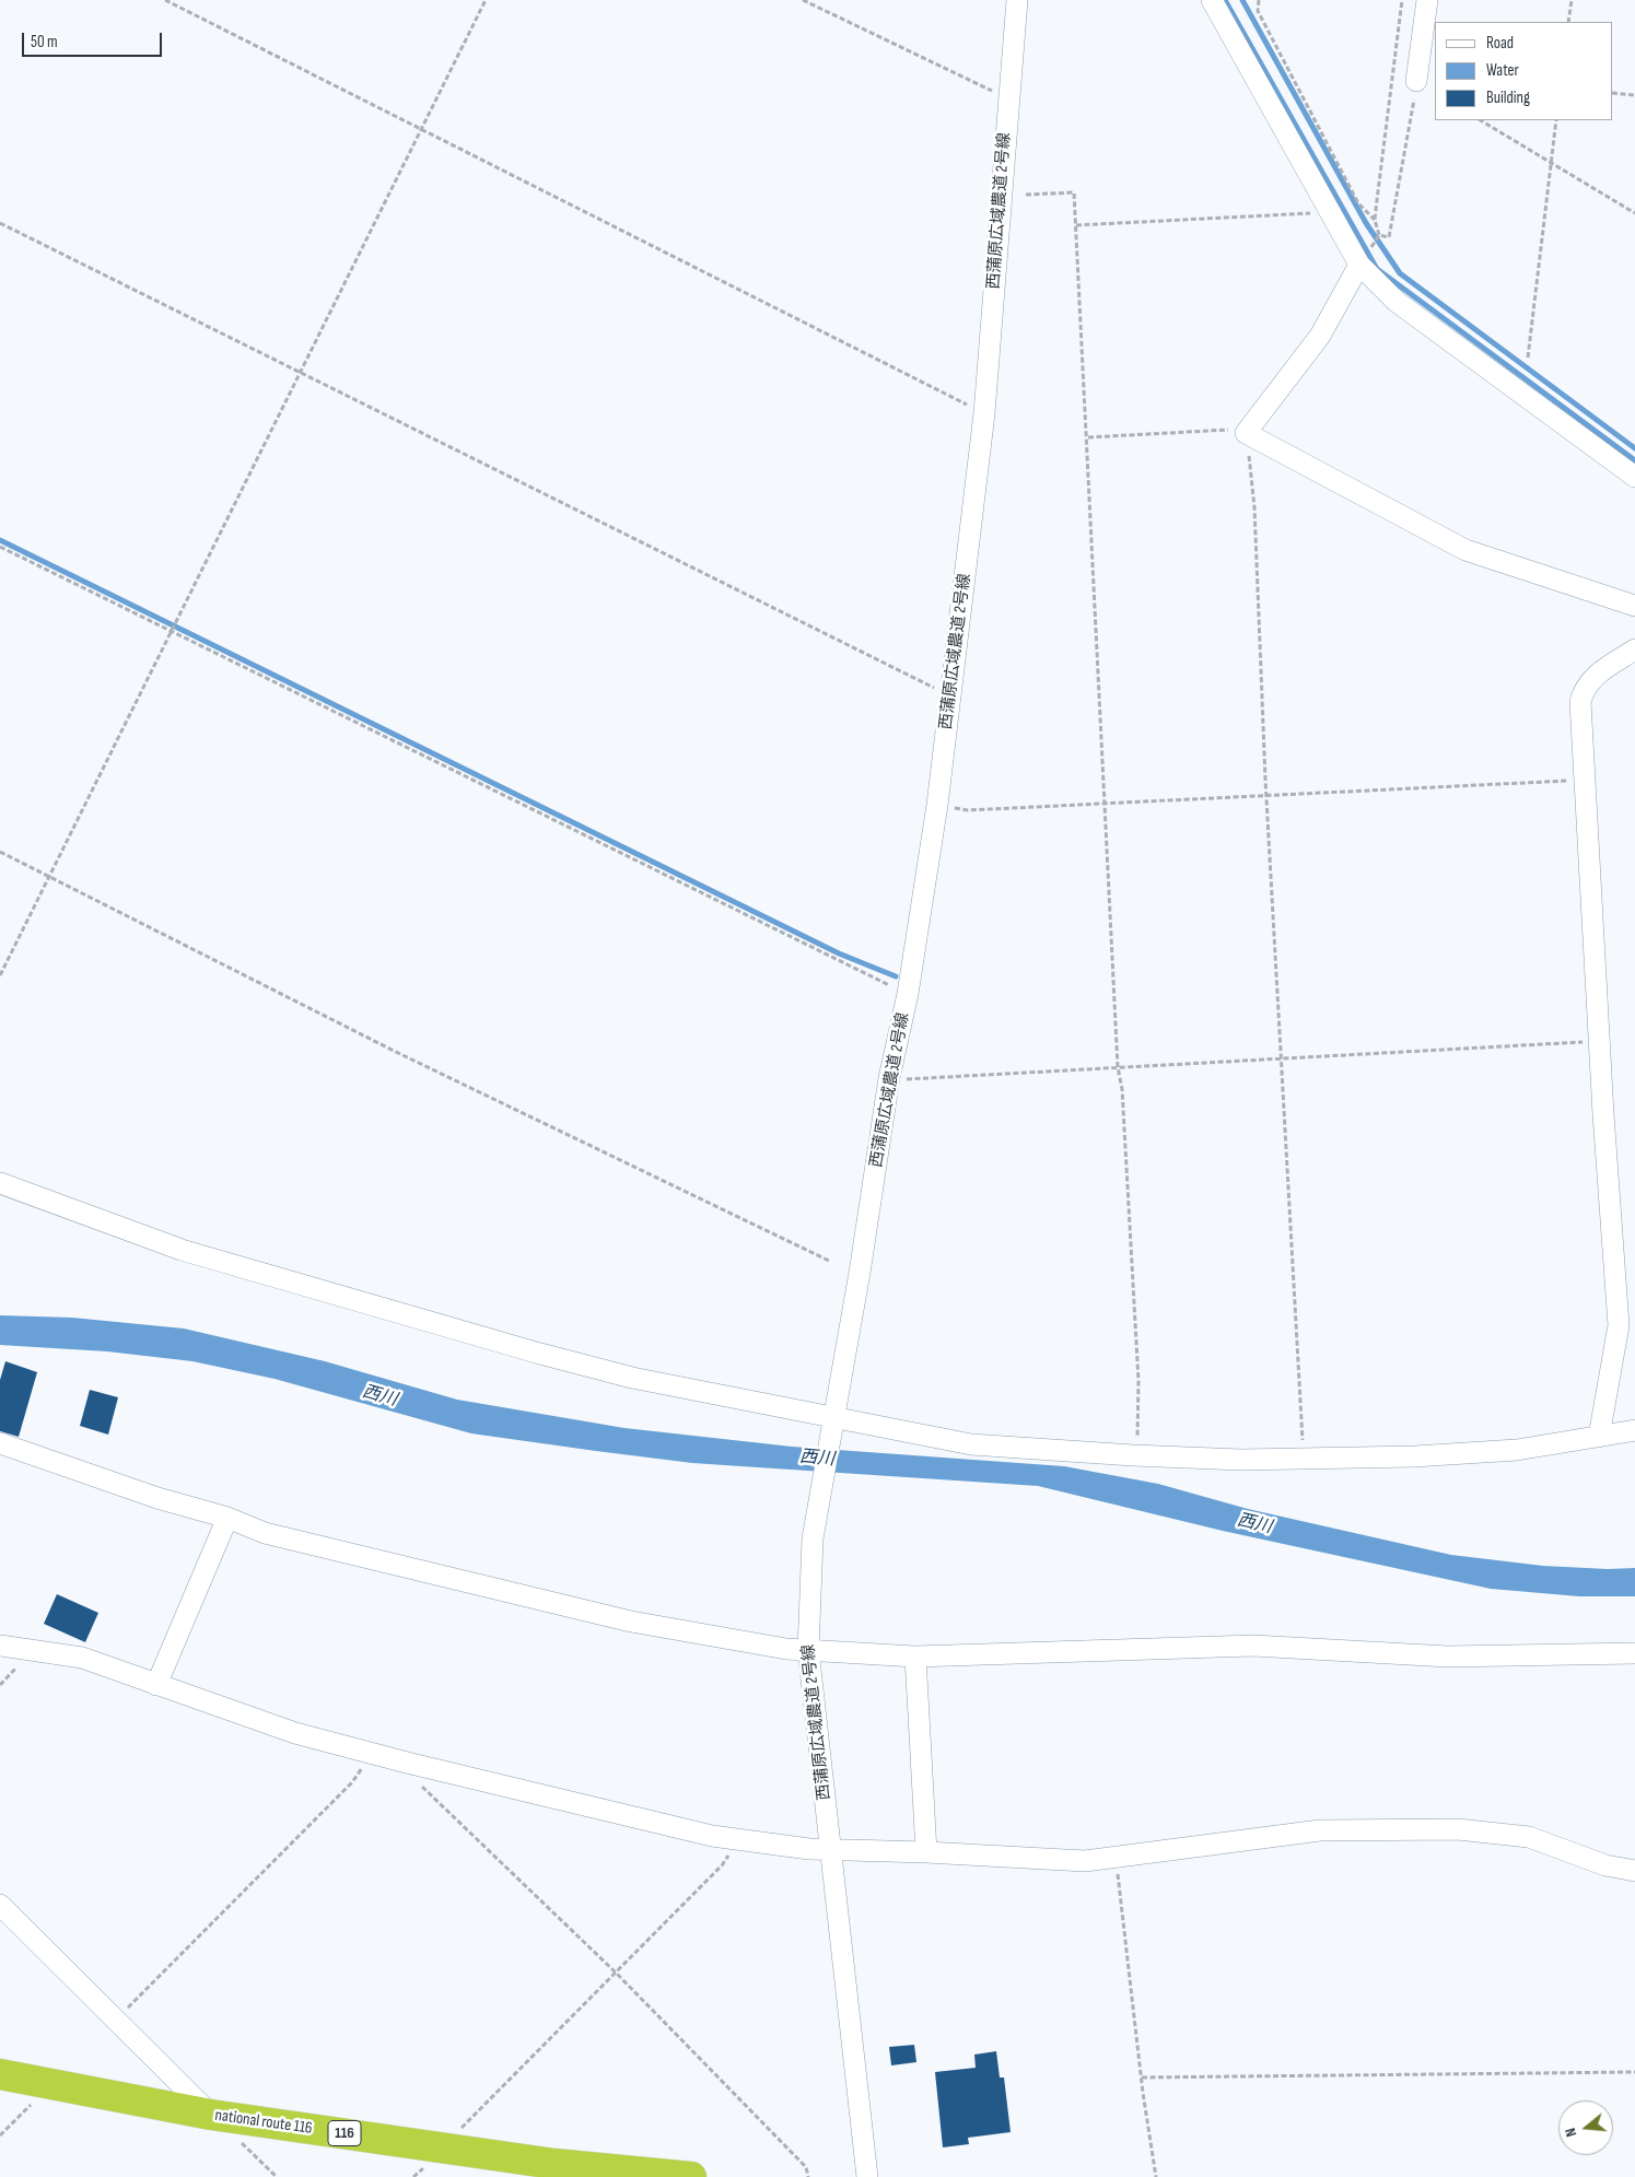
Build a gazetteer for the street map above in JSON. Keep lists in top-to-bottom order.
{
  "streets": {
    "highway": ["national route 116", "116"],
    "street": ["西蒲原広域農道 2号線"]
  },
  "water": ["西川"],
  "legend": ["Road", "Water", "Building"],
  "scale_bar": "50 m",
  "north": "left"
}
